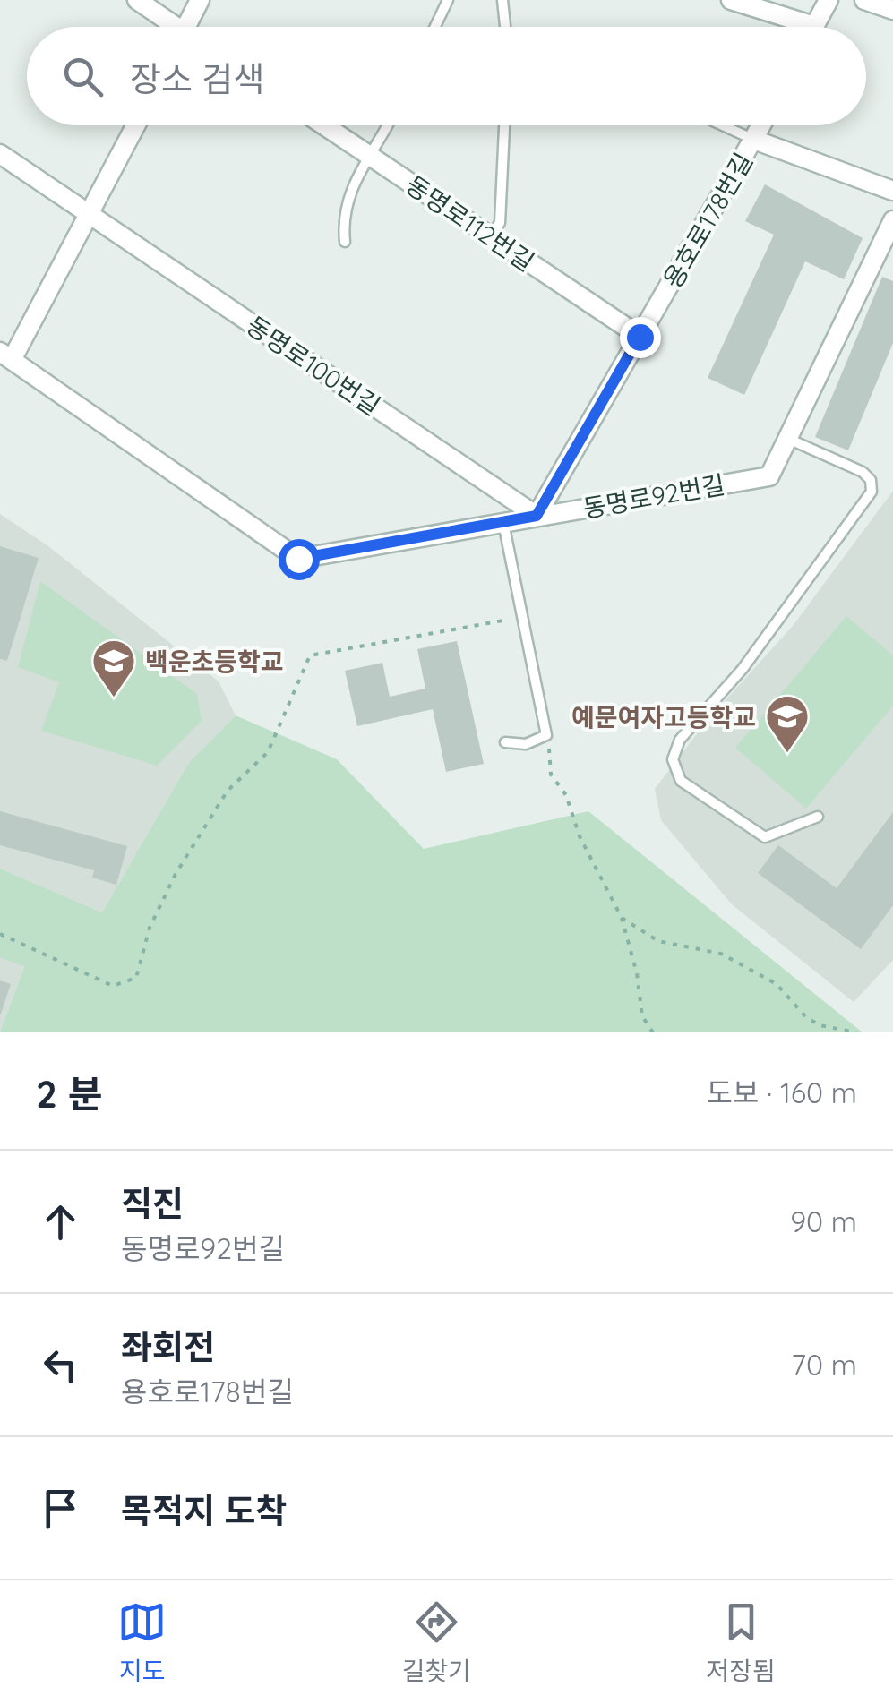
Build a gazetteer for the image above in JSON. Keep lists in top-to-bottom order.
{
  "streets": {
    "street": [
      "용호로178번길",
      "동명로112번길",
      "동명로100번길",
      "동명로92번길"
    ]
  },
  "crossings": [
    ["용호로178번길", "동명로112번길"],
    ["용호로178번길", "동명로100번길"],
    ["용호로178번길", "동명로92번길"],
    ["동명로100번길", "동명로92번길"]
  ],
  "places": {
    "school or university": ["백운초등학교", "예문여자고등학교"]
  },
  "page": {
    "search": "장소 검색",
    "heading": ["2 분", "도보 · 160 m"],
    "list": [
      ["직진", "동명로92번길", "90 m"],
      ["좌회전", "용호로178번길", "70 m"],
      "목적지 도착"
    ],
    "nav": ["지도", "길찾기", "저장됨"]
  }
}
